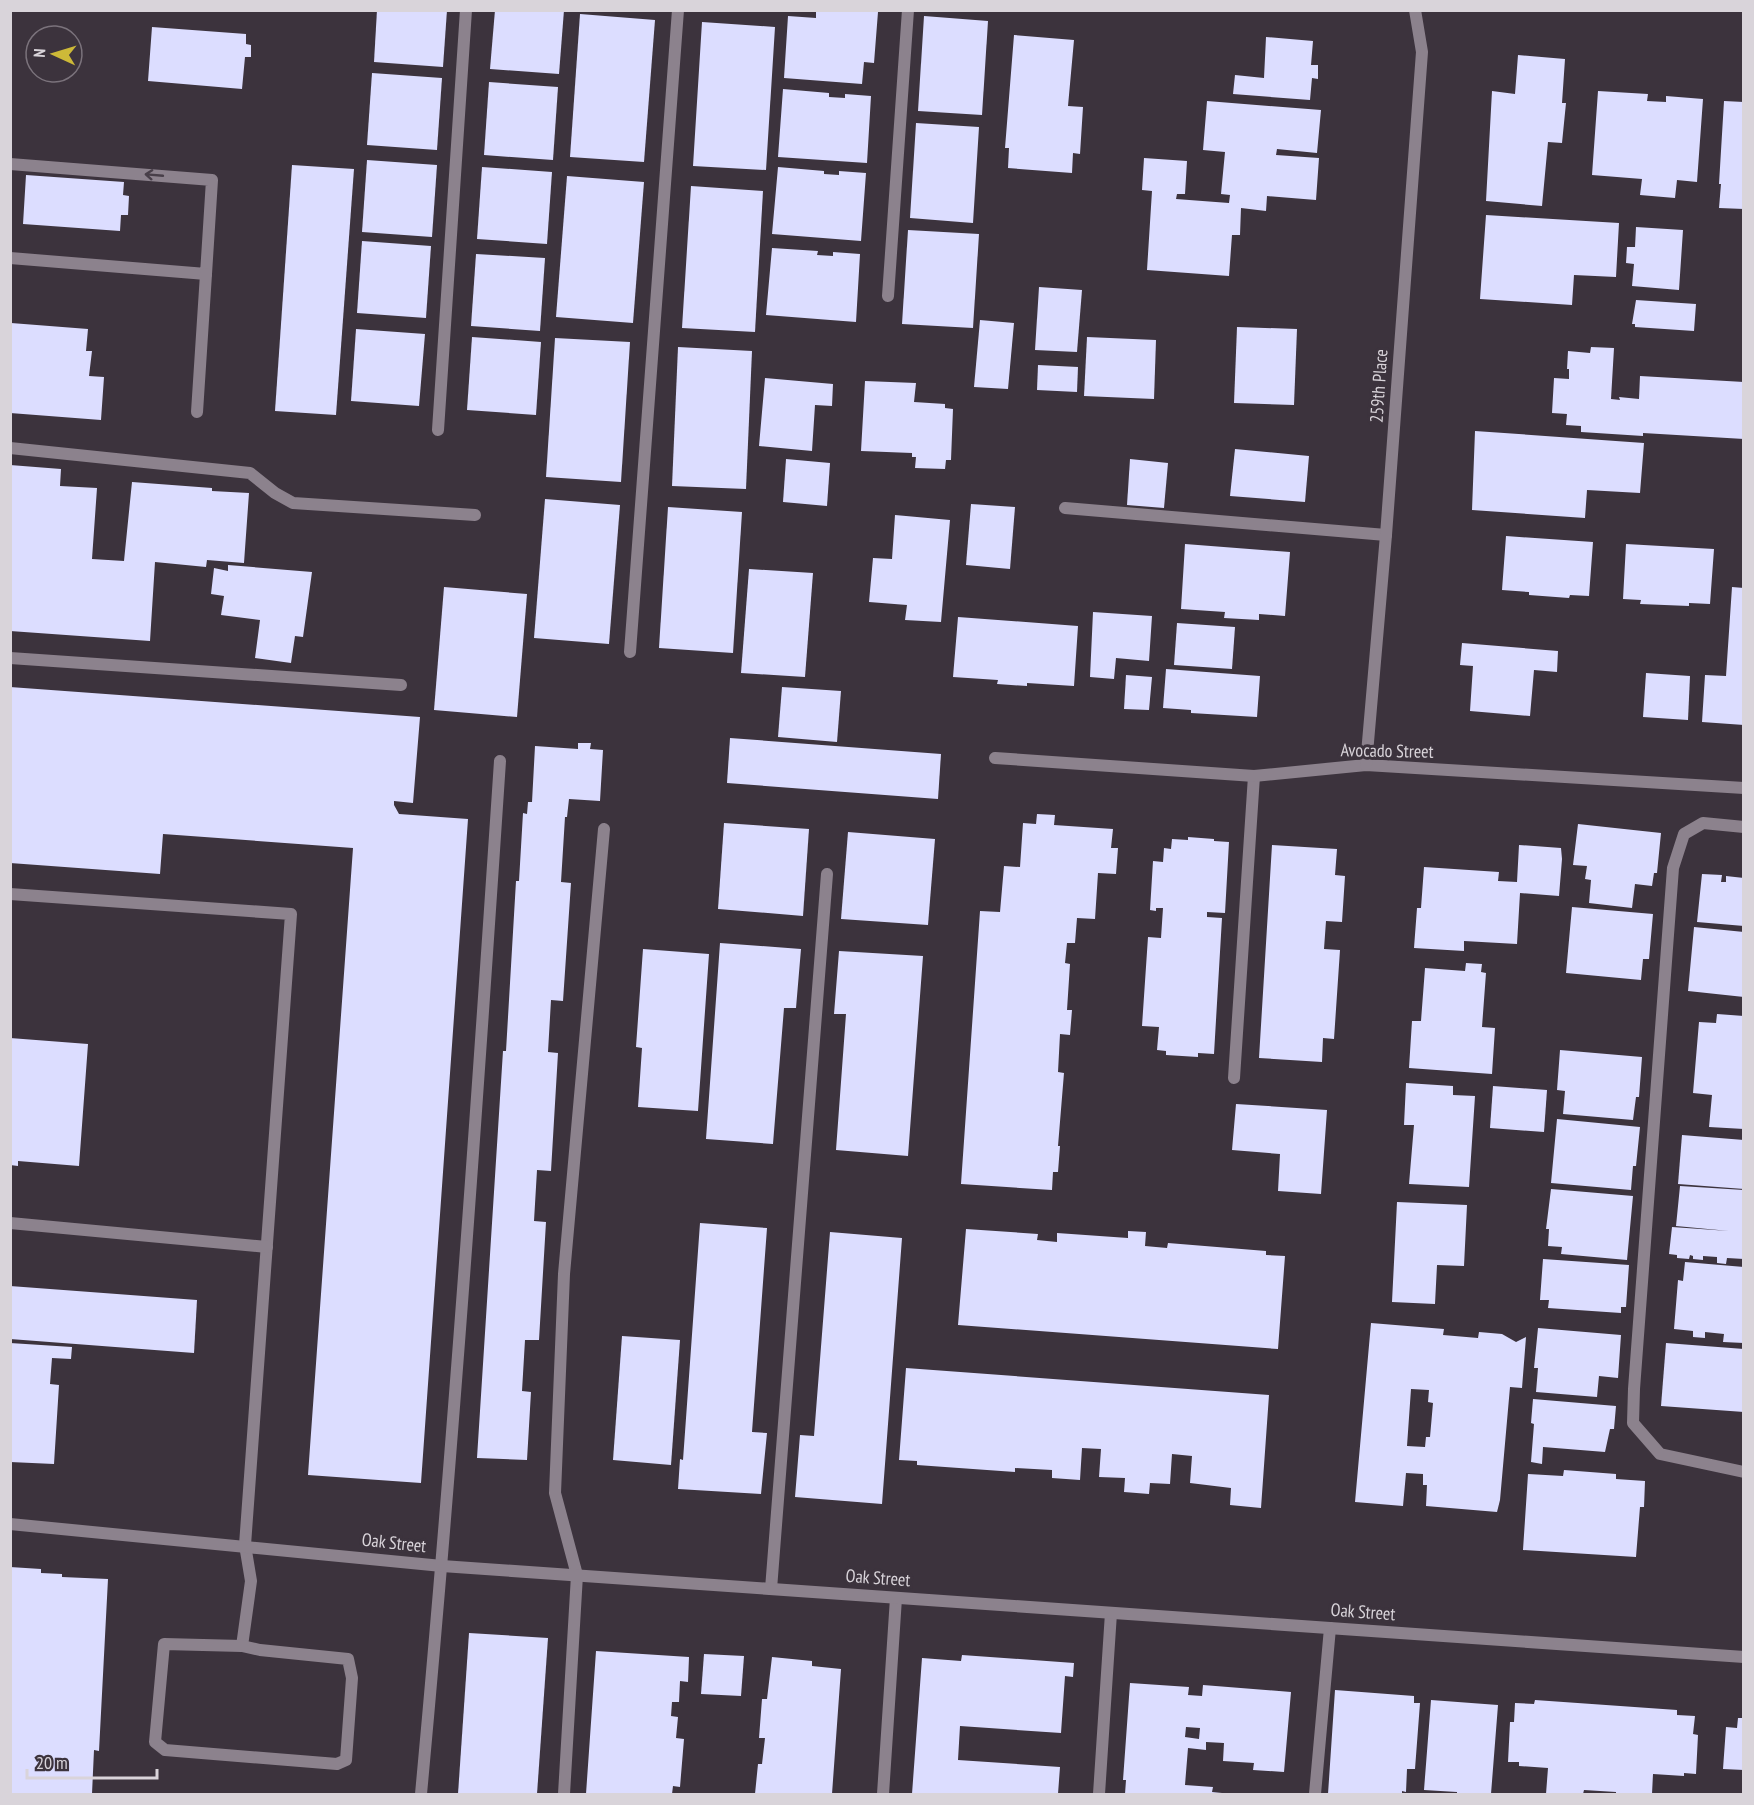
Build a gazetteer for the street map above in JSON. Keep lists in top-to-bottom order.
{
  "streets": {
    "street": ["259th Place", "Avocado Street", "Oak Street"]
  },
  "crossings": [
    ["259th Place", "Avocado Street"]
  ],
  "scale_bar": "20 m",
  "north": "left"
}
